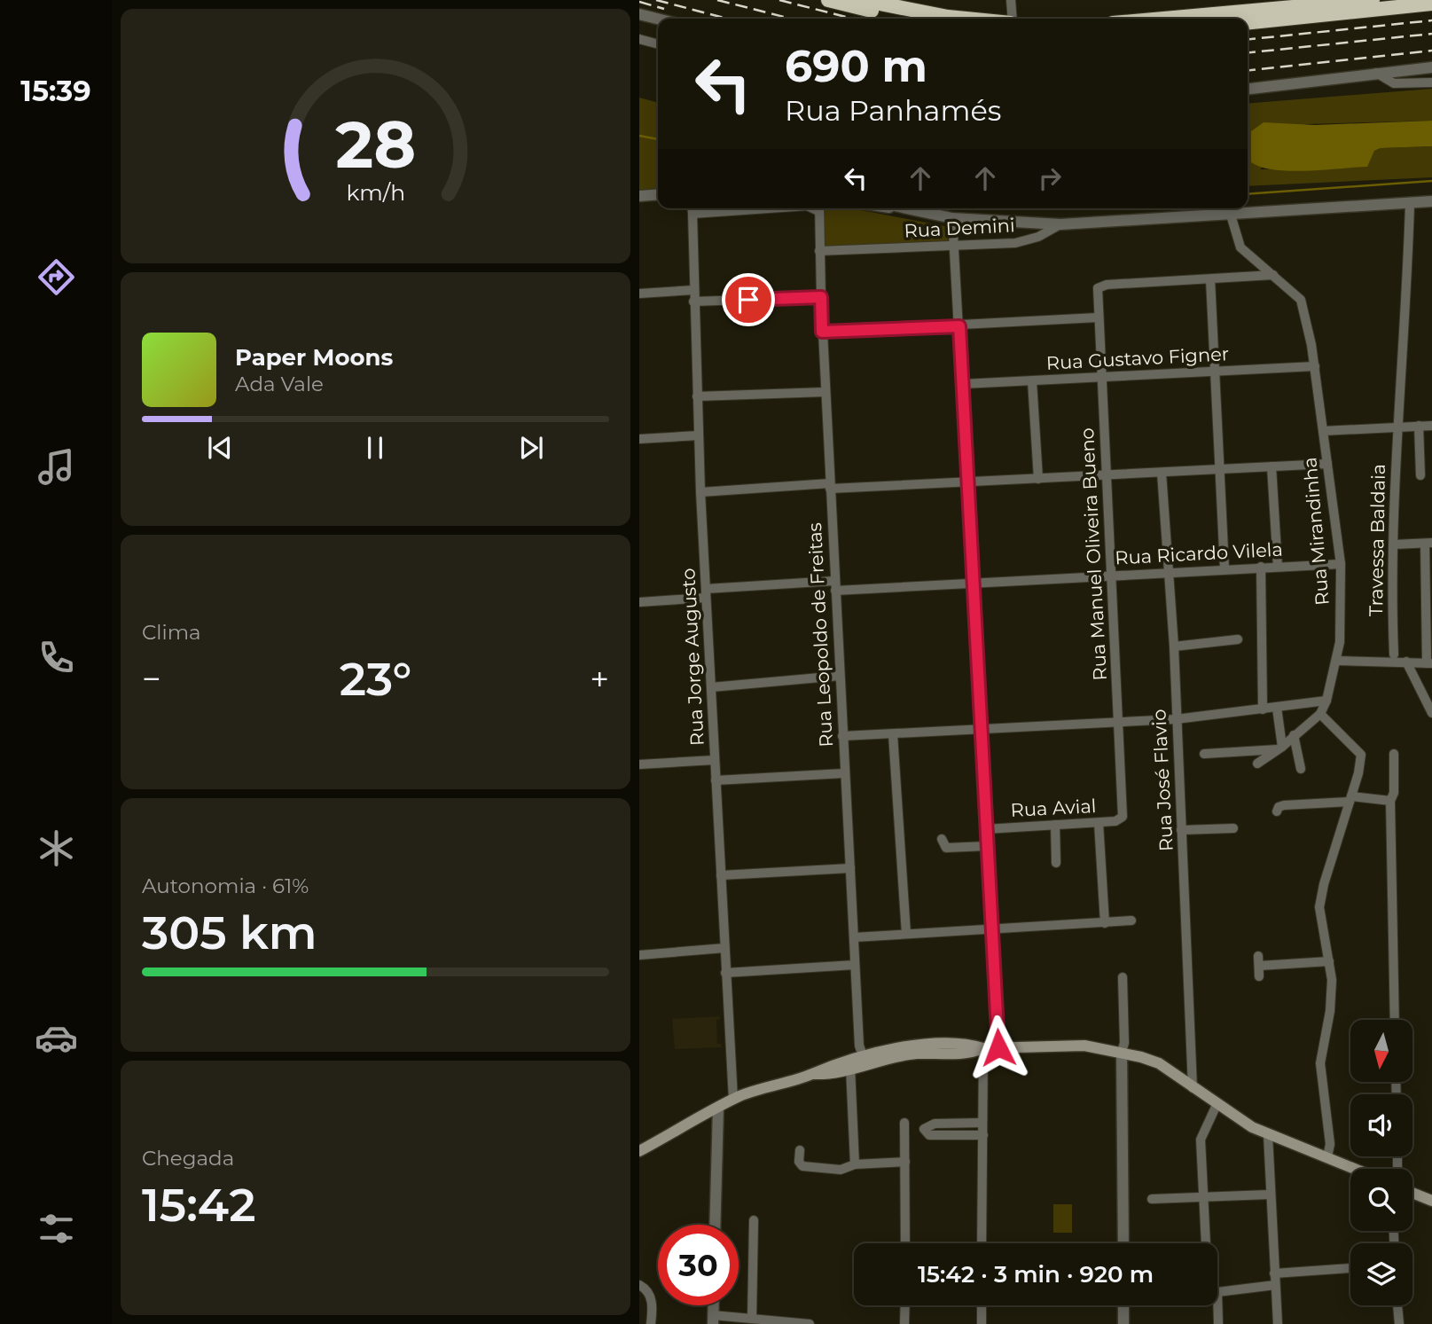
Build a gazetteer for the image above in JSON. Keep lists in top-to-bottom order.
{
  "streets": {
    "street": [
      "Rua Demini",
      "Rua Gustavo Figner",
      "Rua Mirandinha",
      "Travessa Baldaia",
      "Rua Ricardo Vilela",
      "Rua Manuel Oliveira Bueno",
      "Rua Leopoldo de Freitas",
      "Rua Jorge Augusto",
      "Rua José Flavio",
      "Rua Avial"
    ]
  },
  "crossings": [
    ["Rua Demini", "Rua Mirandinha"],
    ["Rua Demini", "Travessa Baldaia"],
    ["Rua Demini", "Rua Leopoldo de Freitas"],
    ["Rua Gustavo Figner", "Rua Mirandinha"],
    ["Rua Gustavo Figner", "Rua Manuel Oliveira Bueno"],
    ["Rua Mirandinha", "Rua Ricardo Vilela"],
    ["Rua Ricardo Vilela", "Rua Manuel Oliveira Bueno"],
    ["Rua Ricardo Vilela", "Rua Leopoldo de Freitas"],
    ["Rua Ricardo Vilela", "Rua Jorge Augusto"],
    ["Rua Ricardo Vilela", "Rua José Flavio"],
    ["Rua Manuel Oliveira Bueno", "Rua Avial"]
  ],
  "north": "bottom",
  "page": {
    "tabs": "15:39",
    "turn": ["690 m", "Rua Panhamés"],
    "song": ["Paper Moons", "Ada Vale"],
    "tile": [
      "Clima",
      ["Autonomia · 61%", "305 km"],
      ["Chegada", "15:42"]
    ],
    "heat": ["−", "23°", "+"],
    "limit": "30",
    "trip": "15:42 · 3 min · 920 m",
    "gauge": ["28", "km/h"]
  }
}
